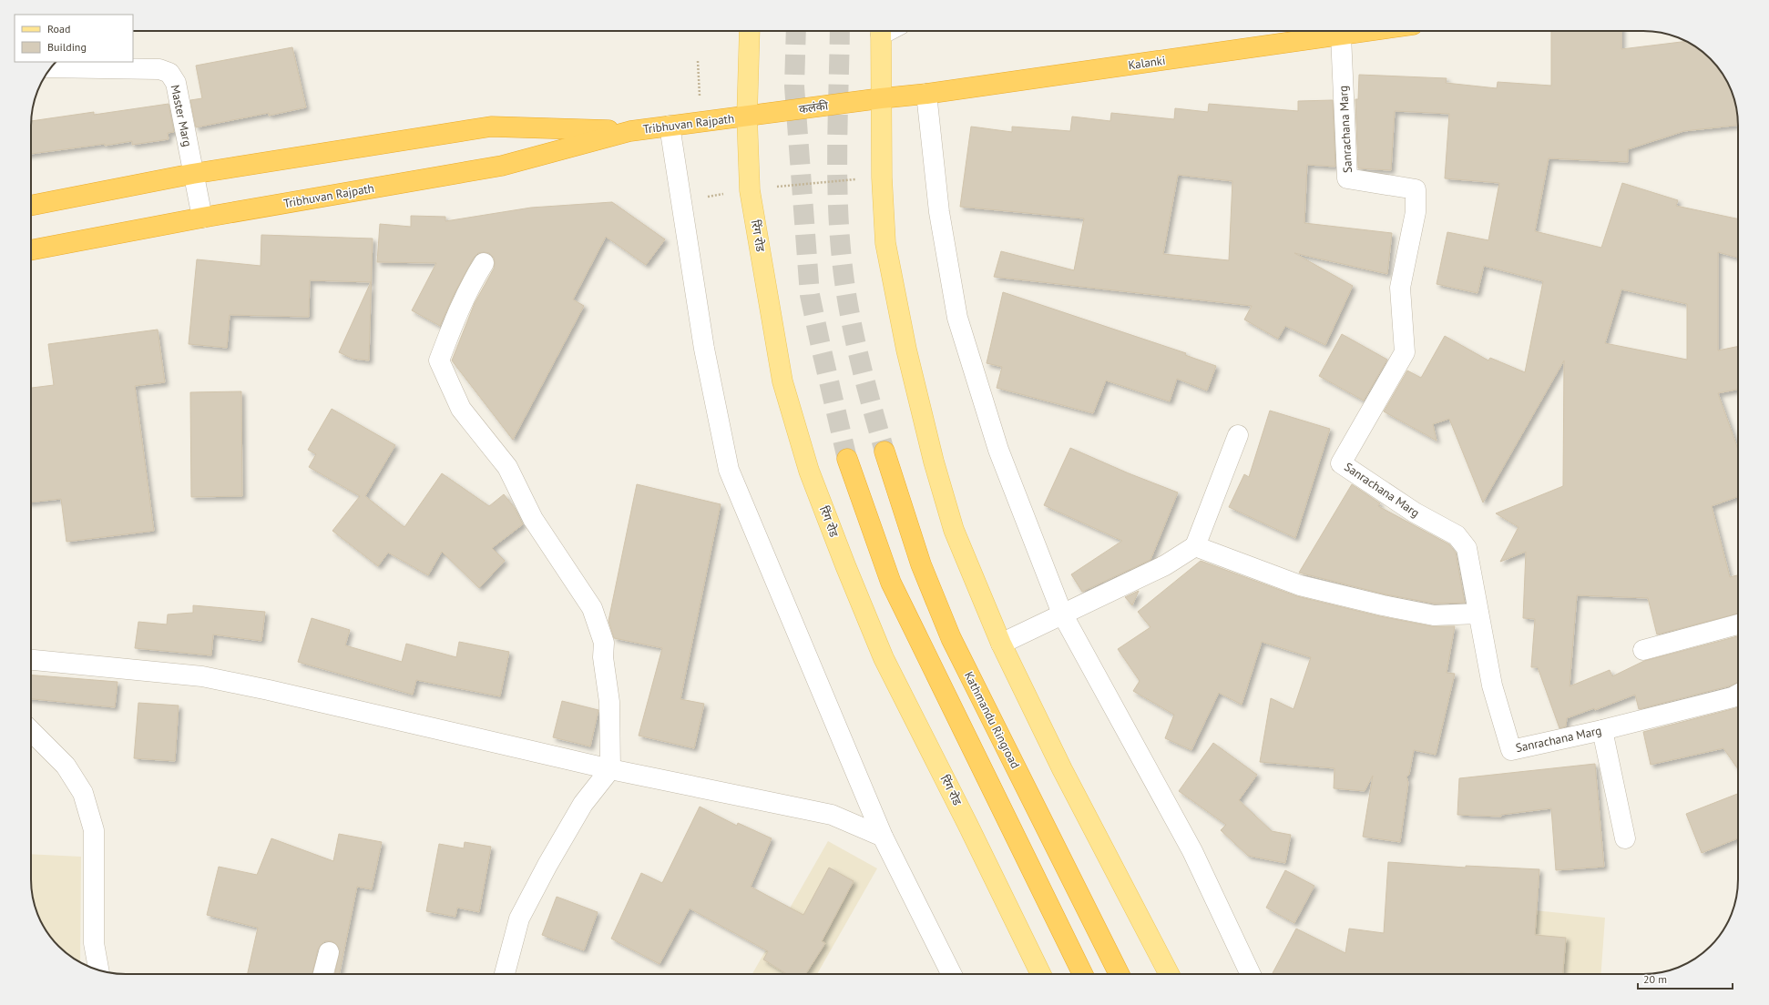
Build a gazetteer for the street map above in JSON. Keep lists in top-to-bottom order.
{
  "streets": {
    "highway": [
      "Kalanki",
      "कलंकी",
      "Tribhuvan Rajpath",
      "Kathmandu Ringroad"
    ],
    "main road": ["रिंग रोड"],
    "street": ["Master Marg", "Sanrachana Marg"]
  },
  "crossings": [
    ["Kalanki", "कलंकी"],
    ["Kalanki", "Sanrachana Marg"],
    ["कलंकी", "Tribhuvan Rajpath"],
    ["कलंकी", "रिंग रोड"],
    ["Master Marg", "Tribhuvan Rajpath"],
    ["Tribhuvan Rajpath", "रिंग रोड"]
  ],
  "legend": ["Road", "Building"],
  "scale_bar": "20 m"
}
